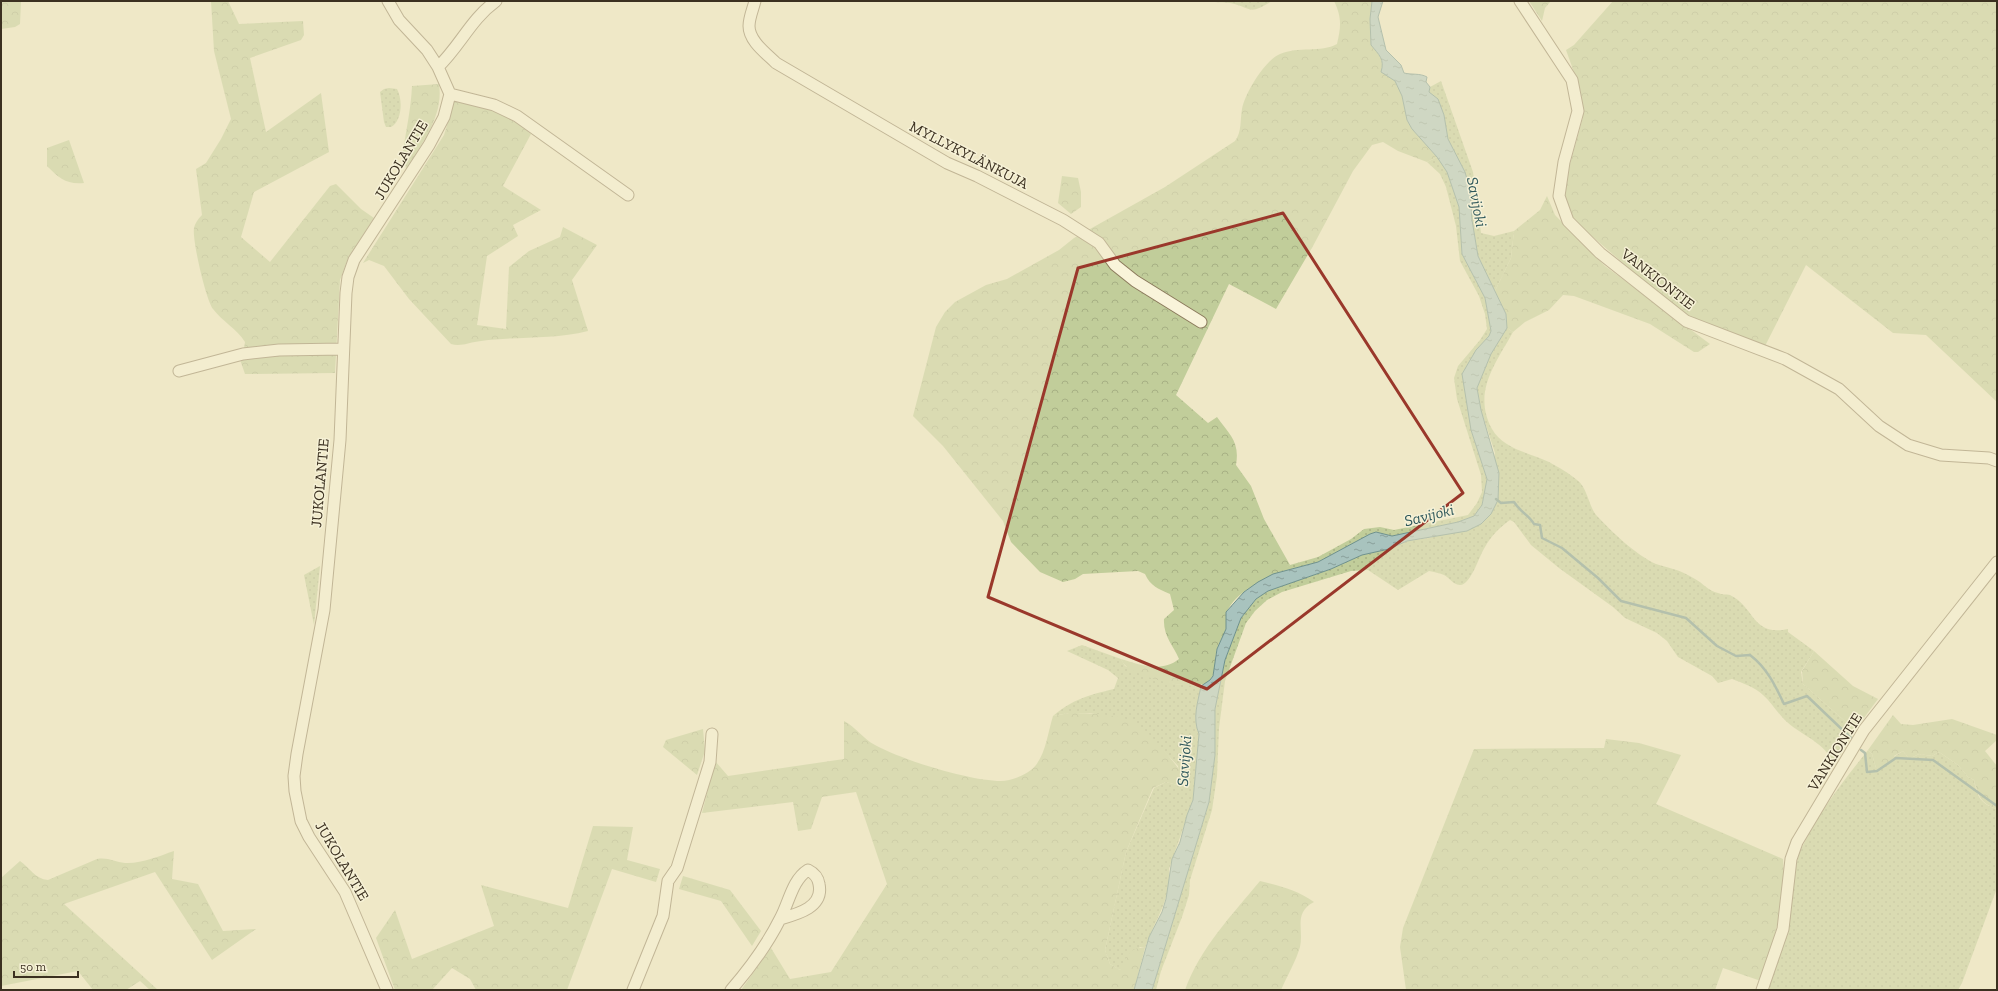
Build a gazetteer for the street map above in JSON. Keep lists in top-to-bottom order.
{
  "streets": {
    "street": ["MYLLYKYLÄNKUJA", "JUKOLANTIE", "VANKIONTIE"]
  },
  "water": ["Savijoki"],
  "scale_bar": "50 m"
}
